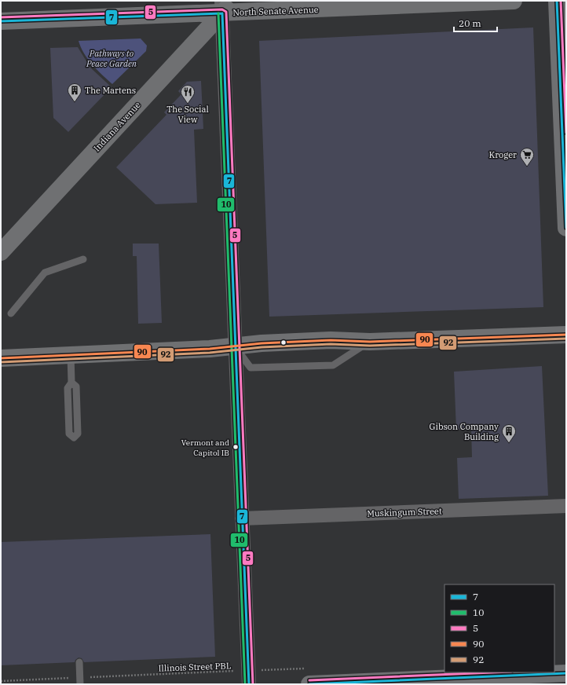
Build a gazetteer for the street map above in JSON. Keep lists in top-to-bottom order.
{
  "streets": {
    "main road": ["North Senate Avenue", "Indiana Avenue"],
    "street": ["Muskingum Street"],
    "path": ["Illinois Street PBL"]
  },
  "crossings": [
    ["North Senate Avenue", "Indiana Avenue"]
  ],
  "parks": ["Pathways to Peace Garden"],
  "places": {
    "building": ["The Martens", "Gibson Company Building"],
    "restaurant": ["The Social View"],
    "supermarket": ["Kroger"],
    "other": ["Vermont and Capitol IB"]
  },
  "lines": [
    "transit line 7",
    "transit line 5",
    "transit line 10",
    "transit line 90",
    "transit line 92"
  ],
  "legend": [
    "7",
    "10",
    "5",
    "90",
    "92"
  ],
  "scale_bar": "20 m"
}
